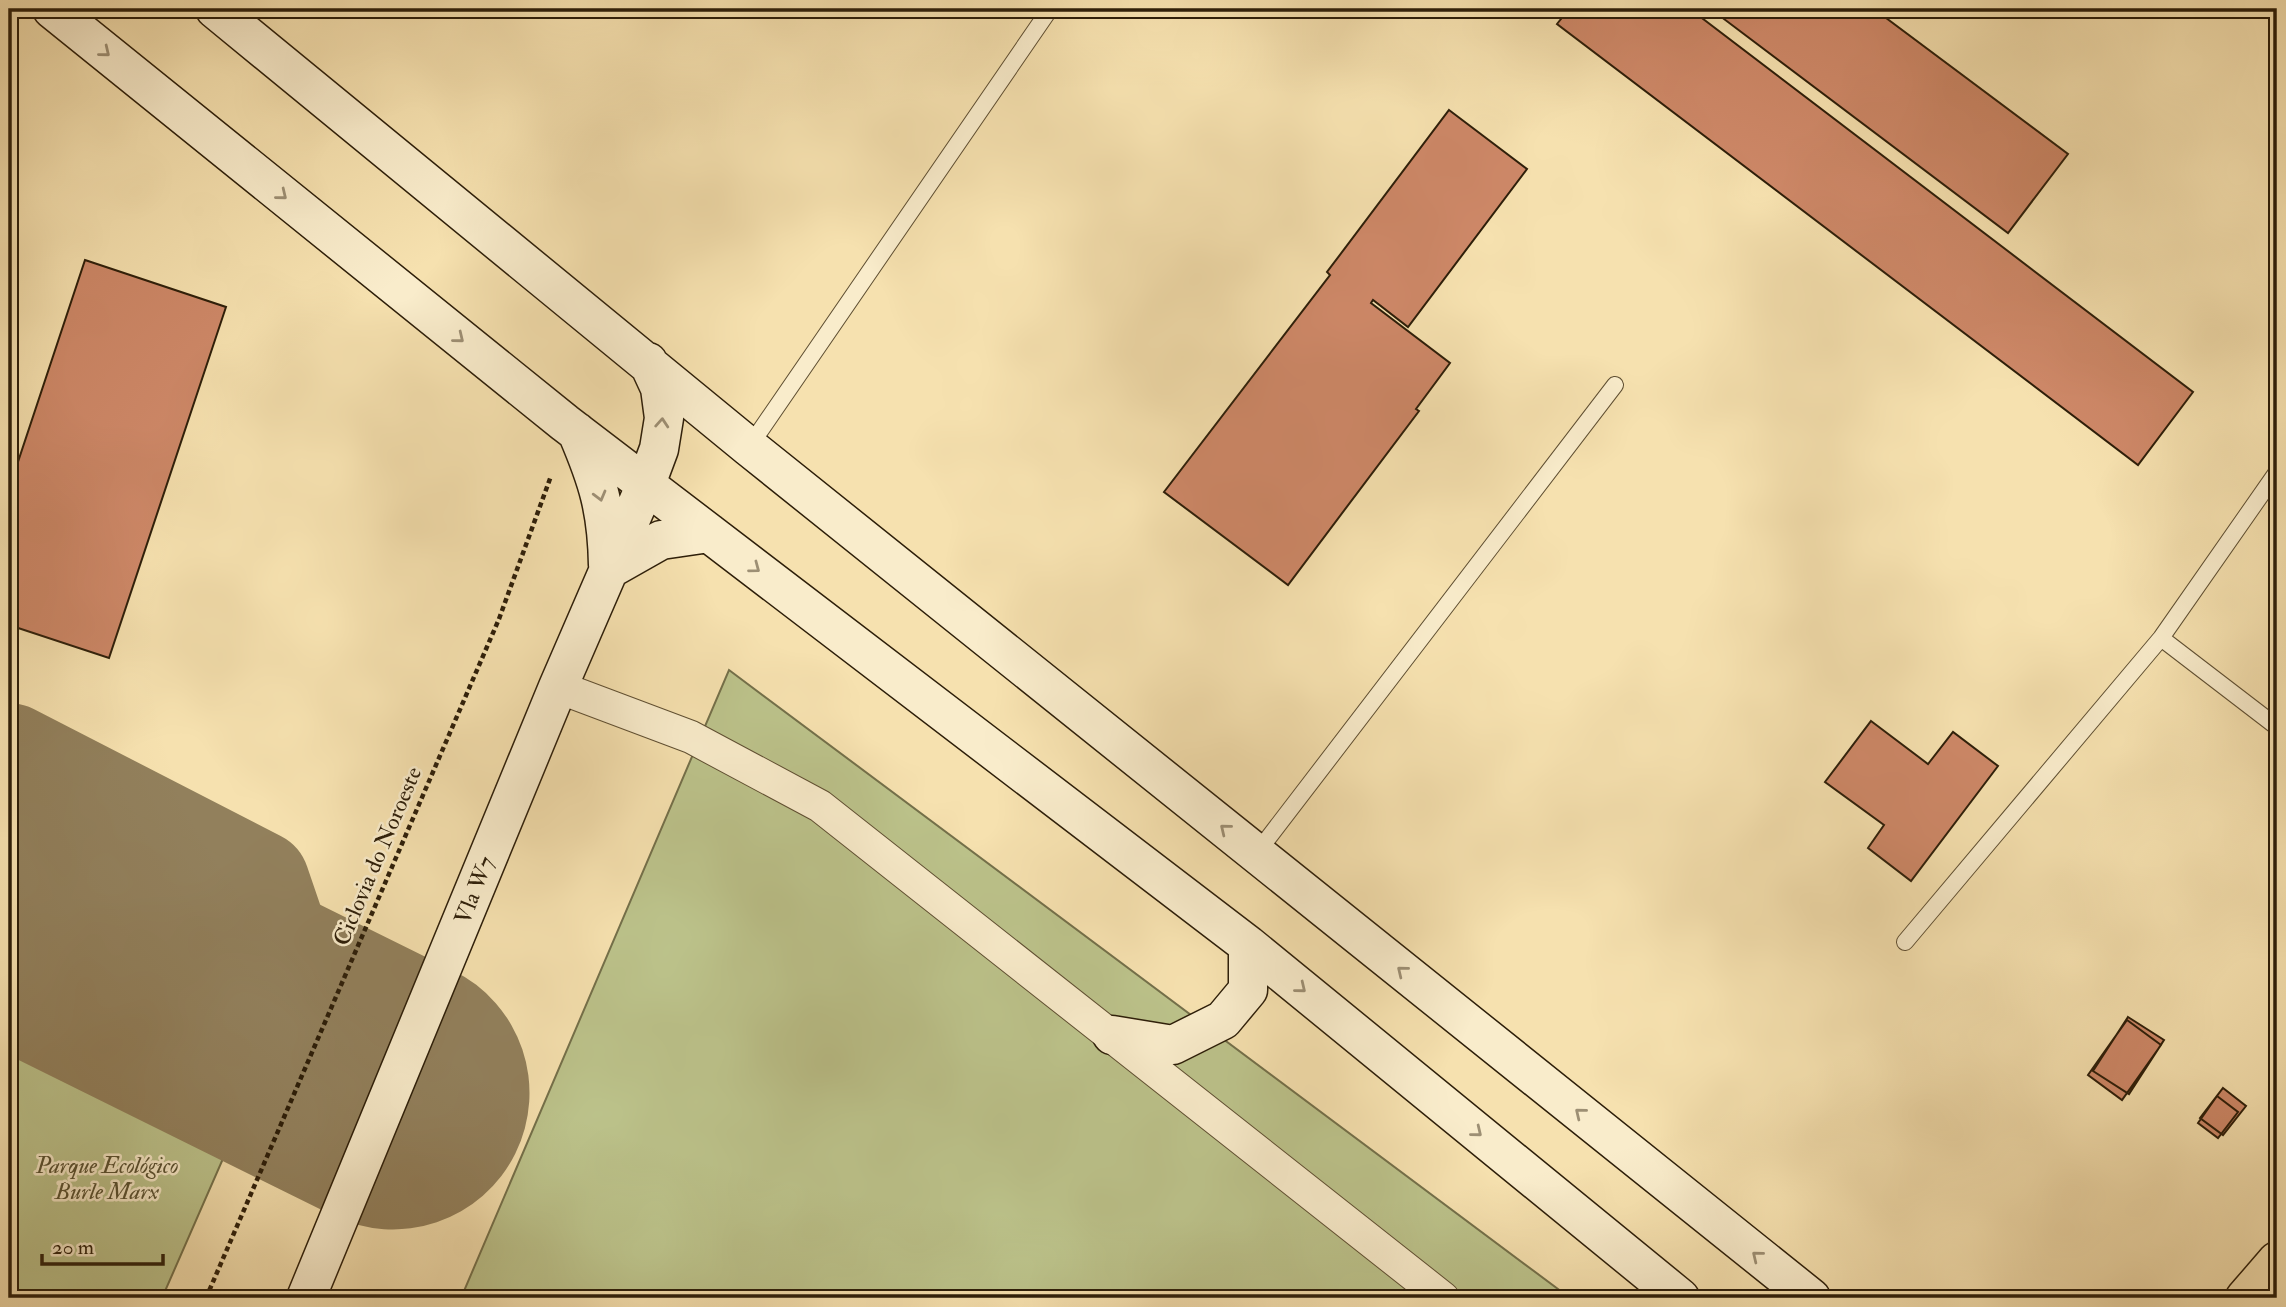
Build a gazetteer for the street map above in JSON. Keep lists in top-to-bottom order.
{
  "streets": {
    "main road": ["Vla W7"],
    "path": ["Ciclovia do Noroeste"]
  },
  "parks": ["Parque Ecológico Burle Marx"],
  "scale_bar": "20 m"
}
